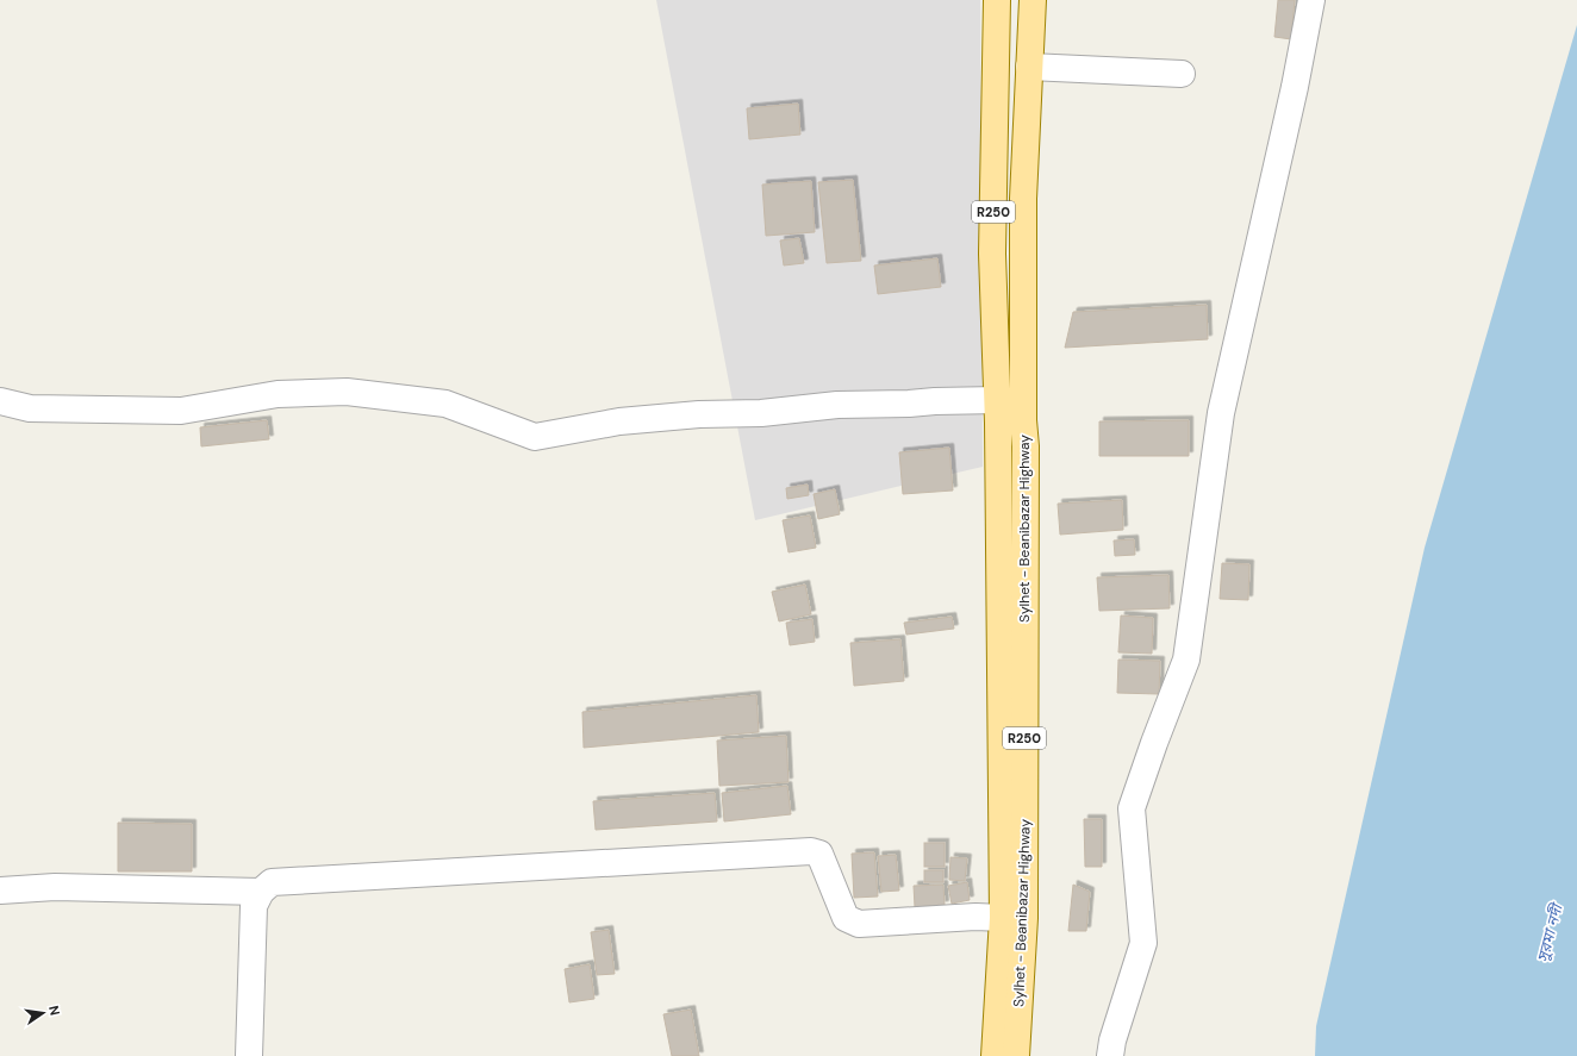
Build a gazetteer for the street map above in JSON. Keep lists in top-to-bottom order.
{
  "streets": {
    "main road": ["R250", "Sylhet - Beanibazar Highway"]
  },
  "water": ["সুরমা নদী"],
  "north": "right"
}
